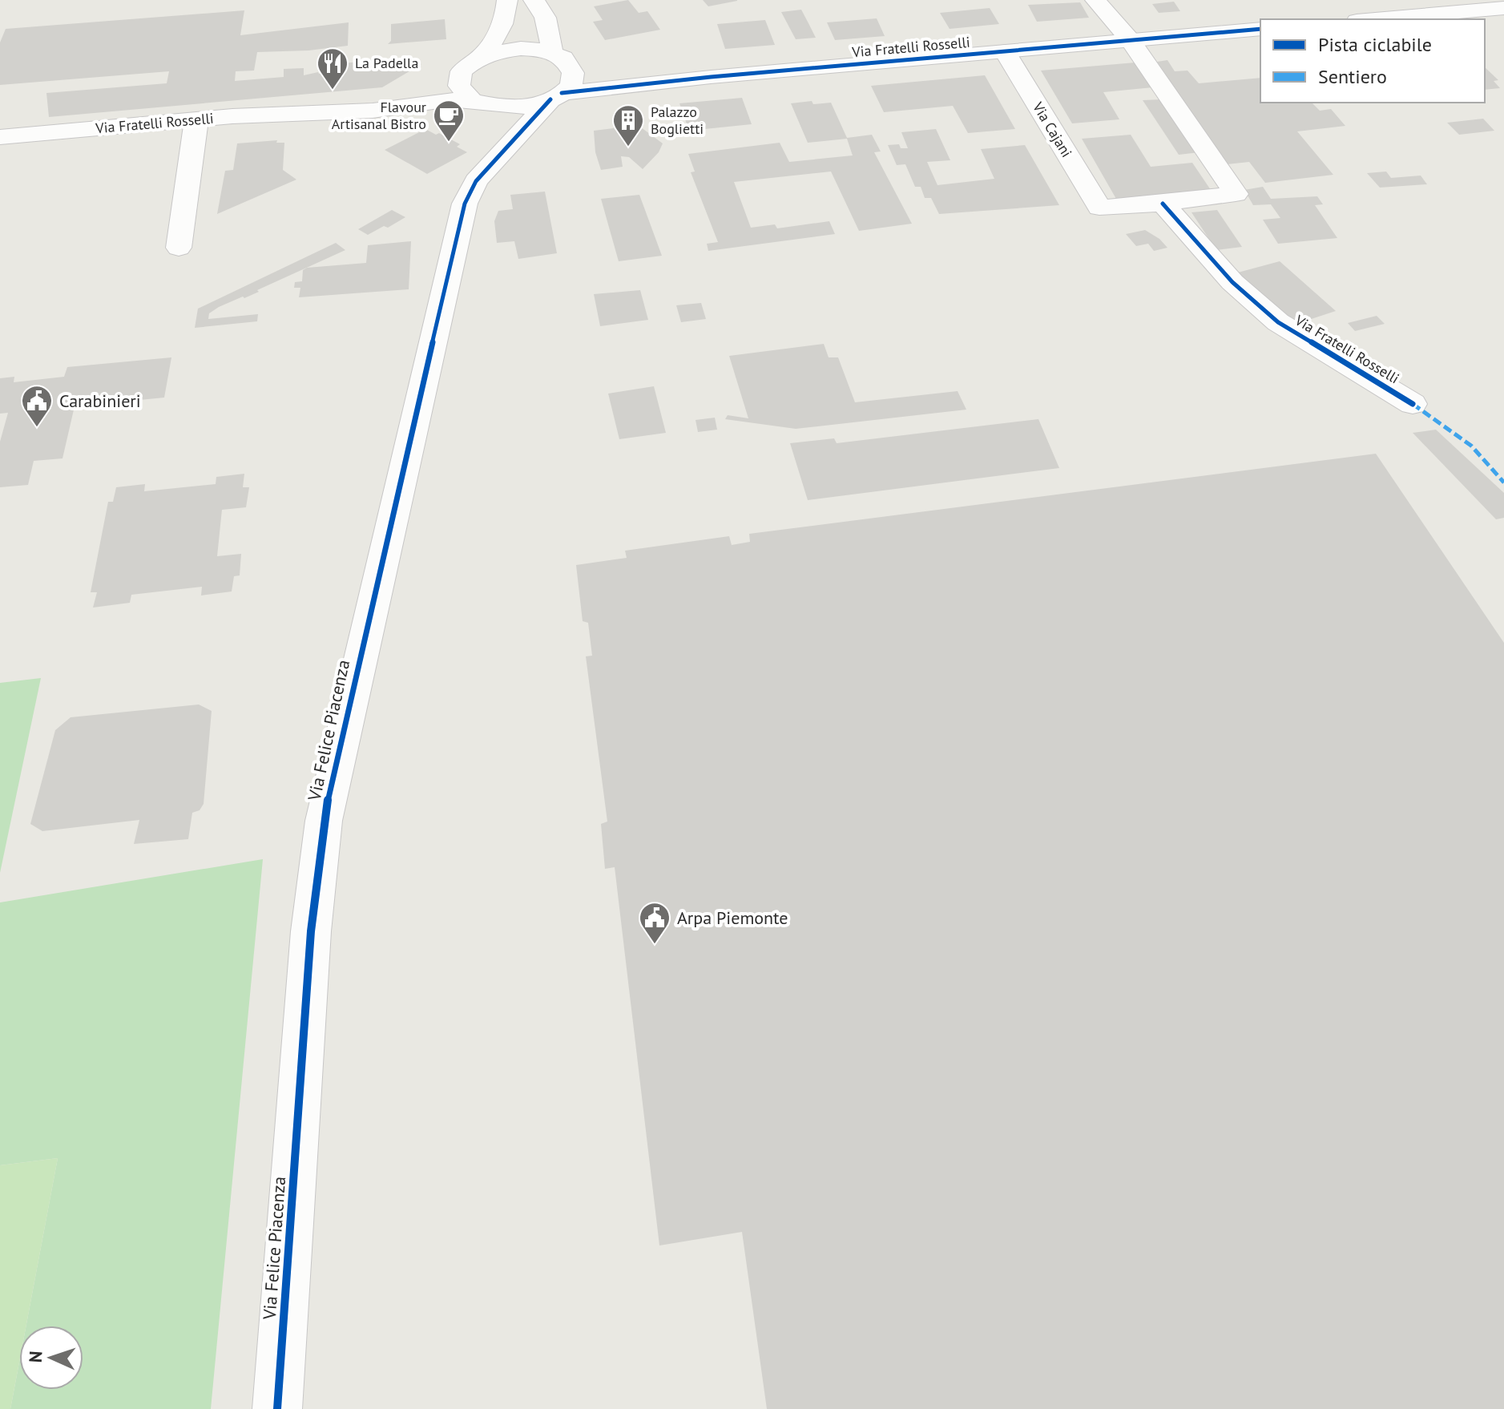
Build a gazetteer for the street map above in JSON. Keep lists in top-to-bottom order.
{
  "streets": {
    "street": ["Via Fratelli Rosselli", "Via Cajani", "Via Felice Piacenza"]
  },
  "crossings": [
    ["Via Fratelli Rosselli", "Via Cajani"],
    ["Via Fratelli Rosselli", "Via Felice Piacenza"]
  ],
  "places": {
    "restaurant": ["La Padella"],
    "cafe": ["Flavour Artisanal Bistro"],
    "building": ["Palazzo Boglietti"],
    "public building": ["Carabinieri", "Arpa Piemonte"]
  },
  "legend": ["Pista ciclabile", "Sentiero"],
  "north": "left"
}
